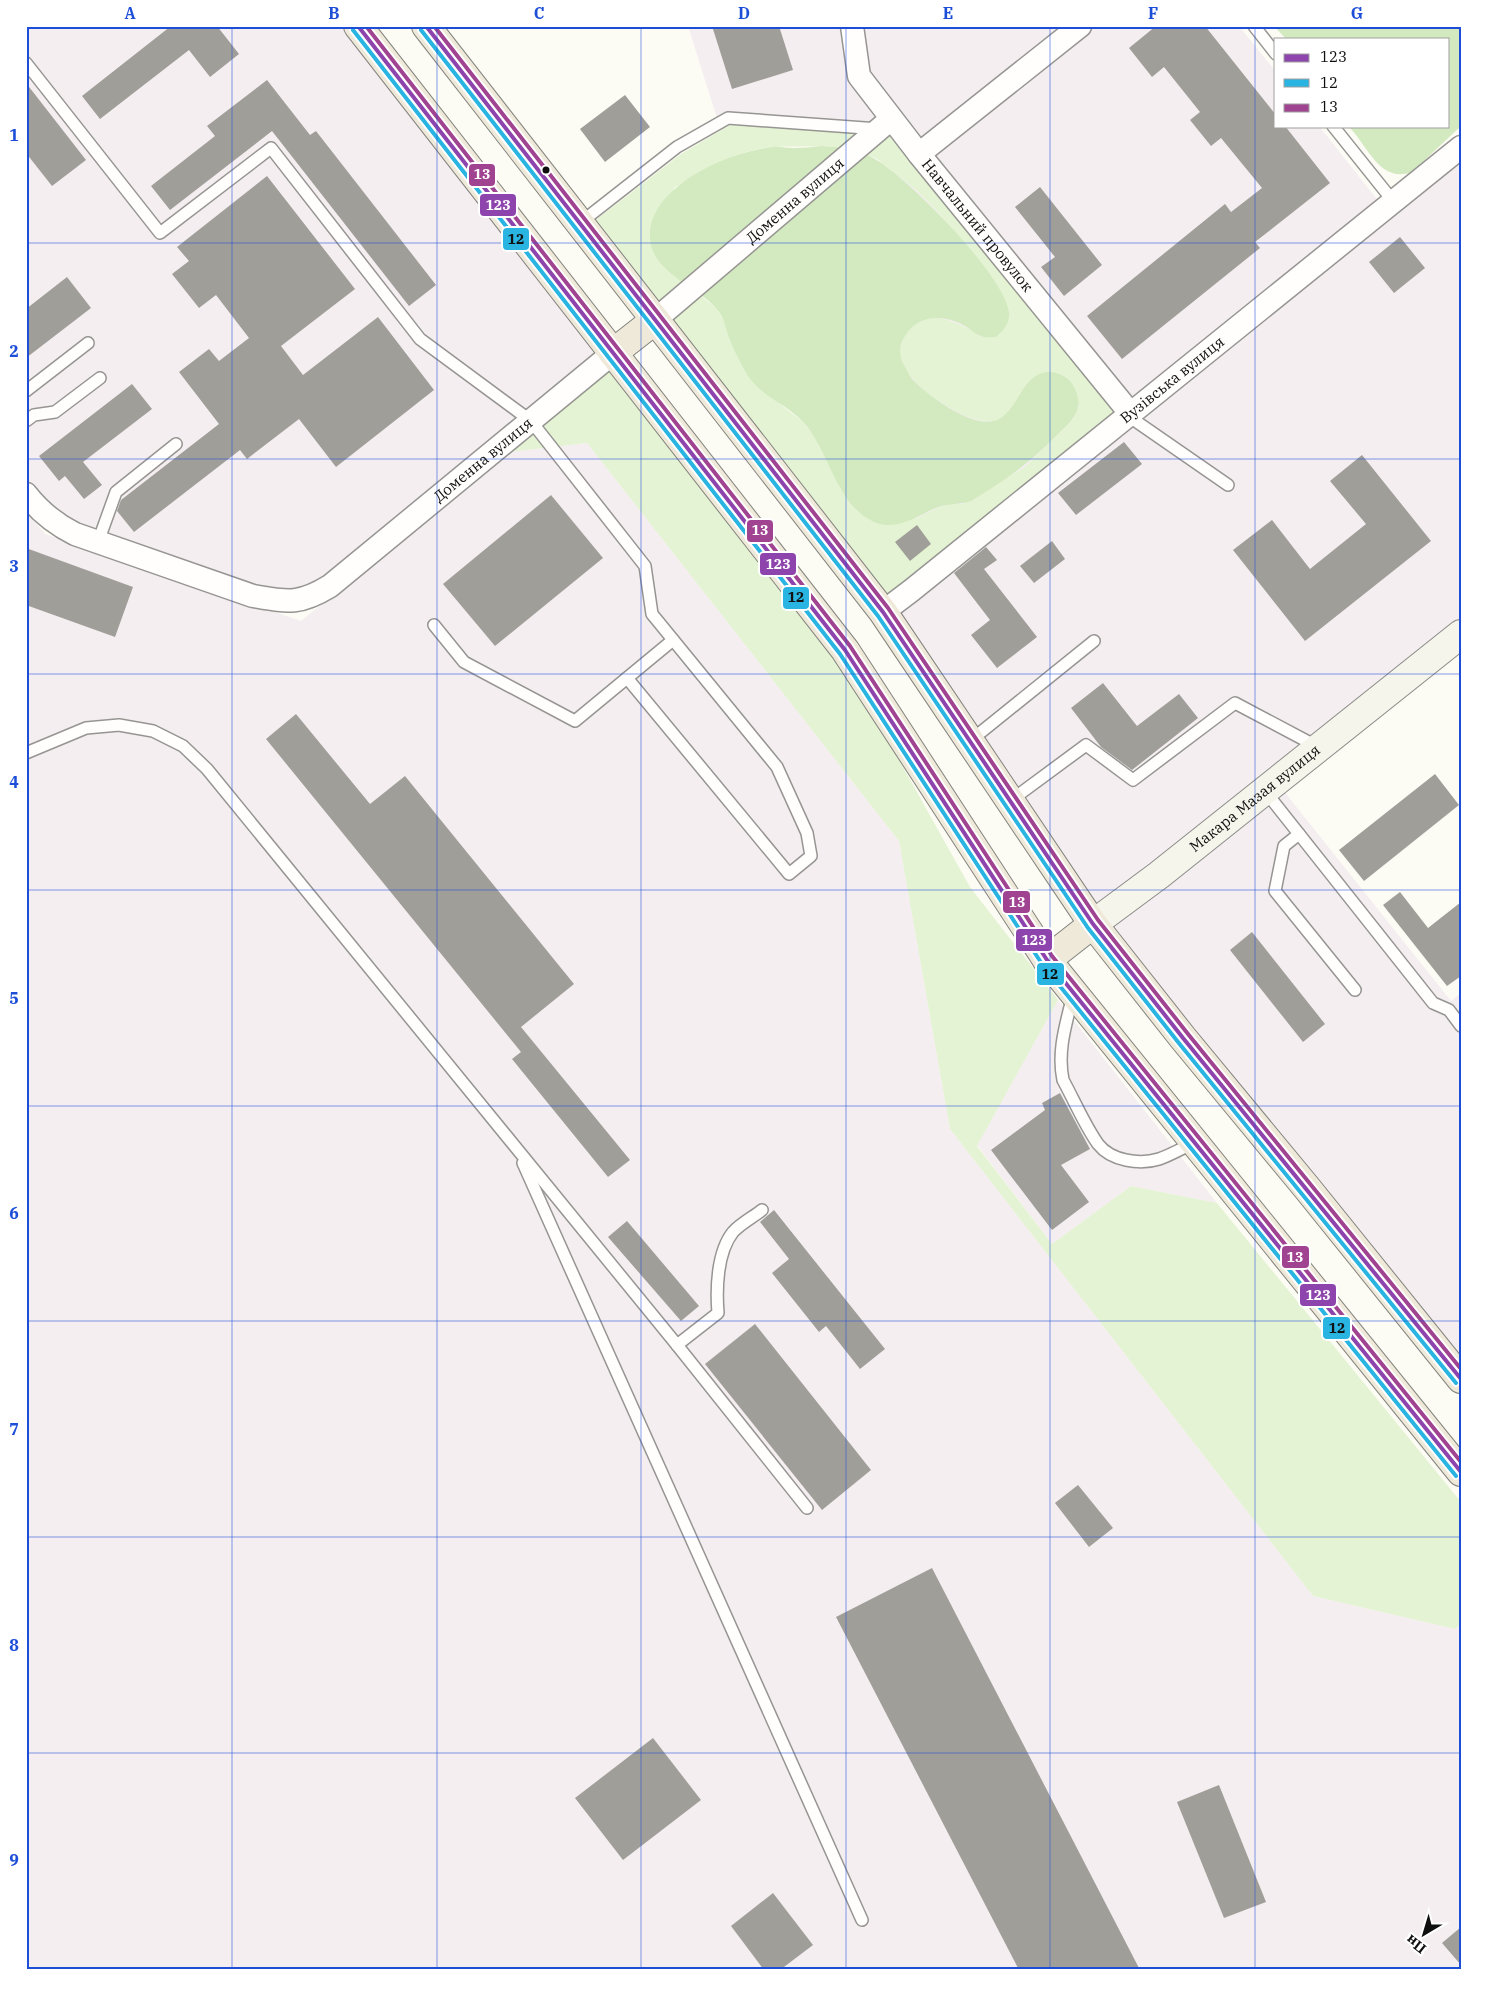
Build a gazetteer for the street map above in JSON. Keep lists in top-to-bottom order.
{
  "streets": {
    "main road": ["Доменна вулиця", "Макара Мазая вулиця"],
    "street": ["Навчальний провулок", "Вузівська вулиця"]
  },
  "crossings": [
    ["Доменна вулиця", "Навчальний провулок"],
    ["Навчальний провулок", "Вузівська вулиця"]
  ],
  "lines": ["transit line 123", "transit line 13", "transit line 12"],
  "legend": ["123", "12", "13"],
  "north": "bottom left",
  "grid": {
    "columns": [
      "A",
      "B",
      "C",
      "D",
      "E",
      "F",
      "G"
    ],
    "rows": [
      "1",
      "2",
      "3",
      "4",
      "5",
      "6",
      "7",
      "8",
      "9"
    ]
  }
}
